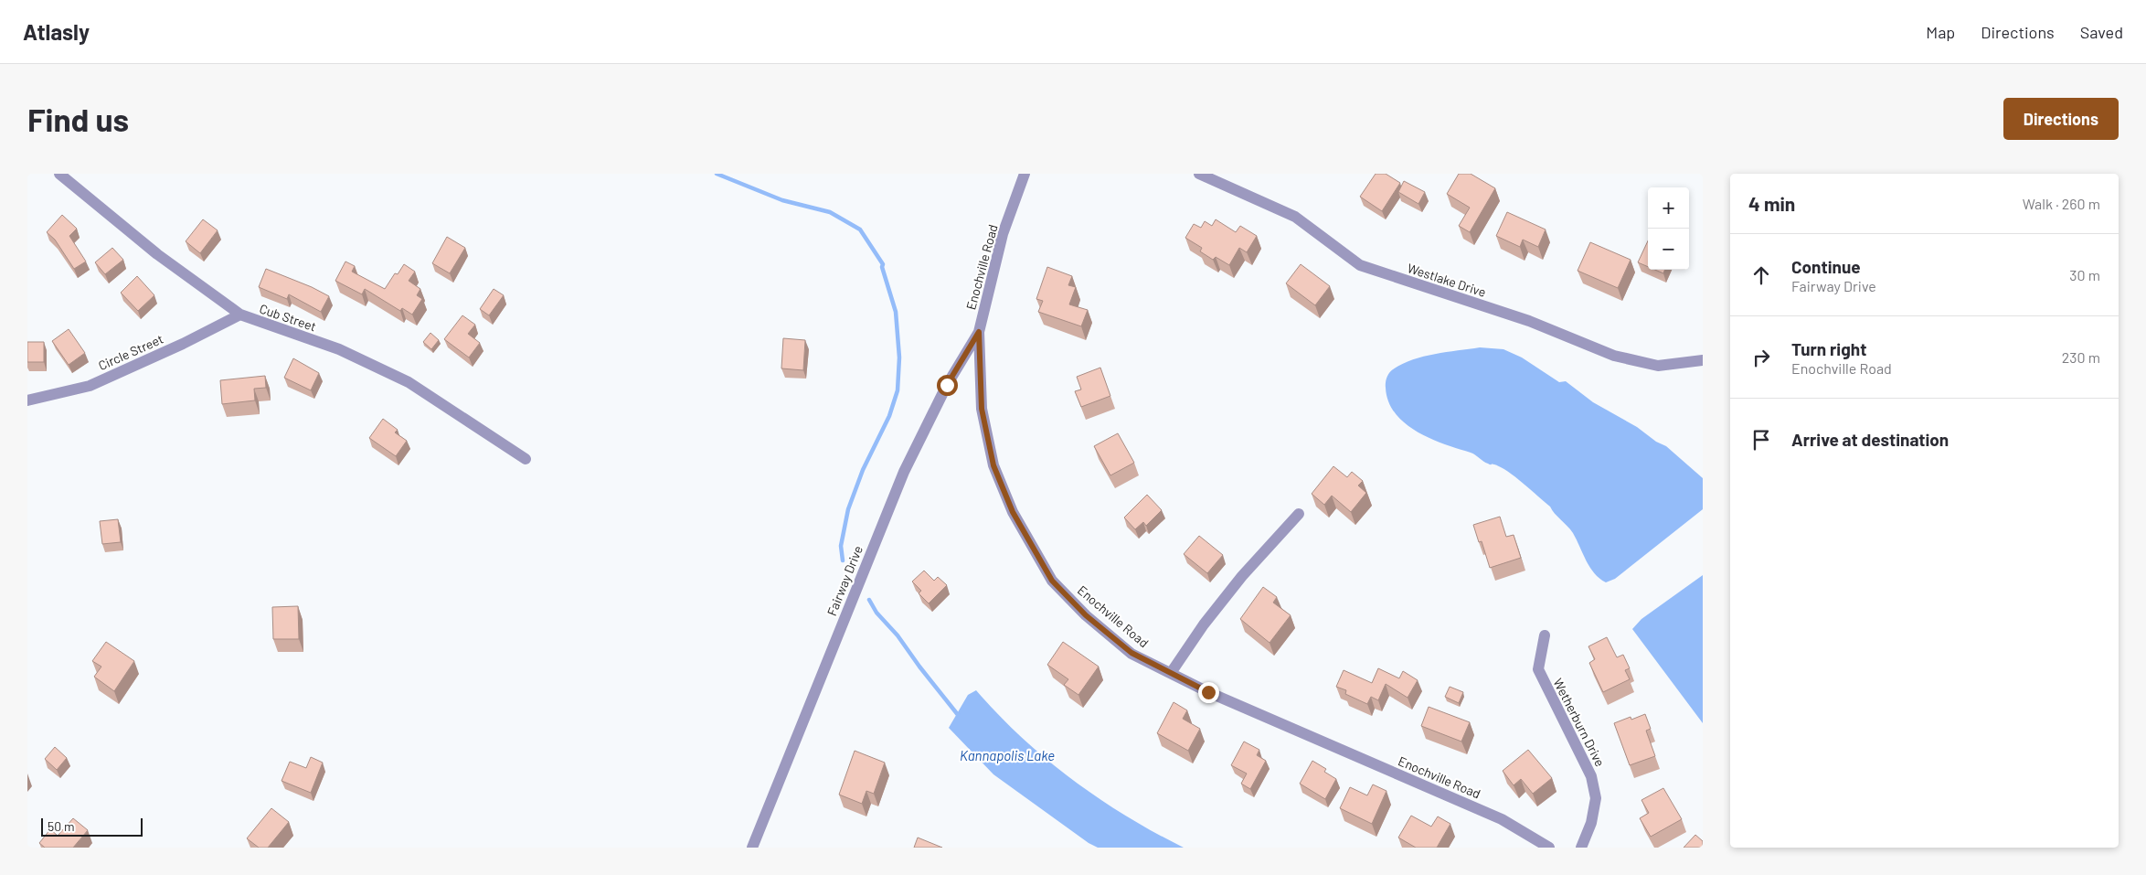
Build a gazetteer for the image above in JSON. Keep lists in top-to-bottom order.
{
  "streets": {
    "street": [
      "Enochville Road",
      "Westlake Drive",
      "Cub Street",
      "Circle Street",
      "Fairway Drive",
      "Wetherburn Drive"
    ]
  },
  "crossings": [
    ["Enochville Road", "Fairway Drive"],
    ["Cub Street", "Circle Street"]
  ],
  "water": ["Kannapolis Lake"],
  "scale_bar": "50 m",
  "page": {
    "header": "Atlasly",
    "nav": ["Map", "Directions", "Saved"],
    "buttons": "Directions",
    "title": "Find us",
    "heading": ["4 min", "Walk · 260 m"],
    "map_buttons": ["+", "−"],
    "list": [
      ["Continue", "Fairway Drive", "30 m"],
      ["Turn right", "Enochville Road", "230 m"],
      "Arrive at destination"
    ],
    "scale": "50 m"
  }
}
